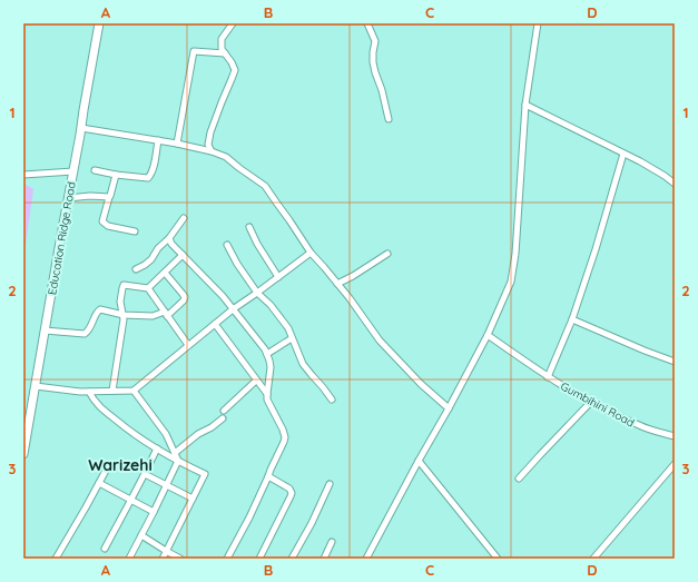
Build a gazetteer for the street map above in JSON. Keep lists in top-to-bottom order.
{
  "streets": {
    "street": ["Education Ridge Road", "Gumbihini Road"]
  },
  "districts": ["Warizehi"],
  "grid": {
    "columns": [
      "A",
      "B",
      "C",
      "D"
    ],
    "rows": ["1", "2", "3"]
  }
}
